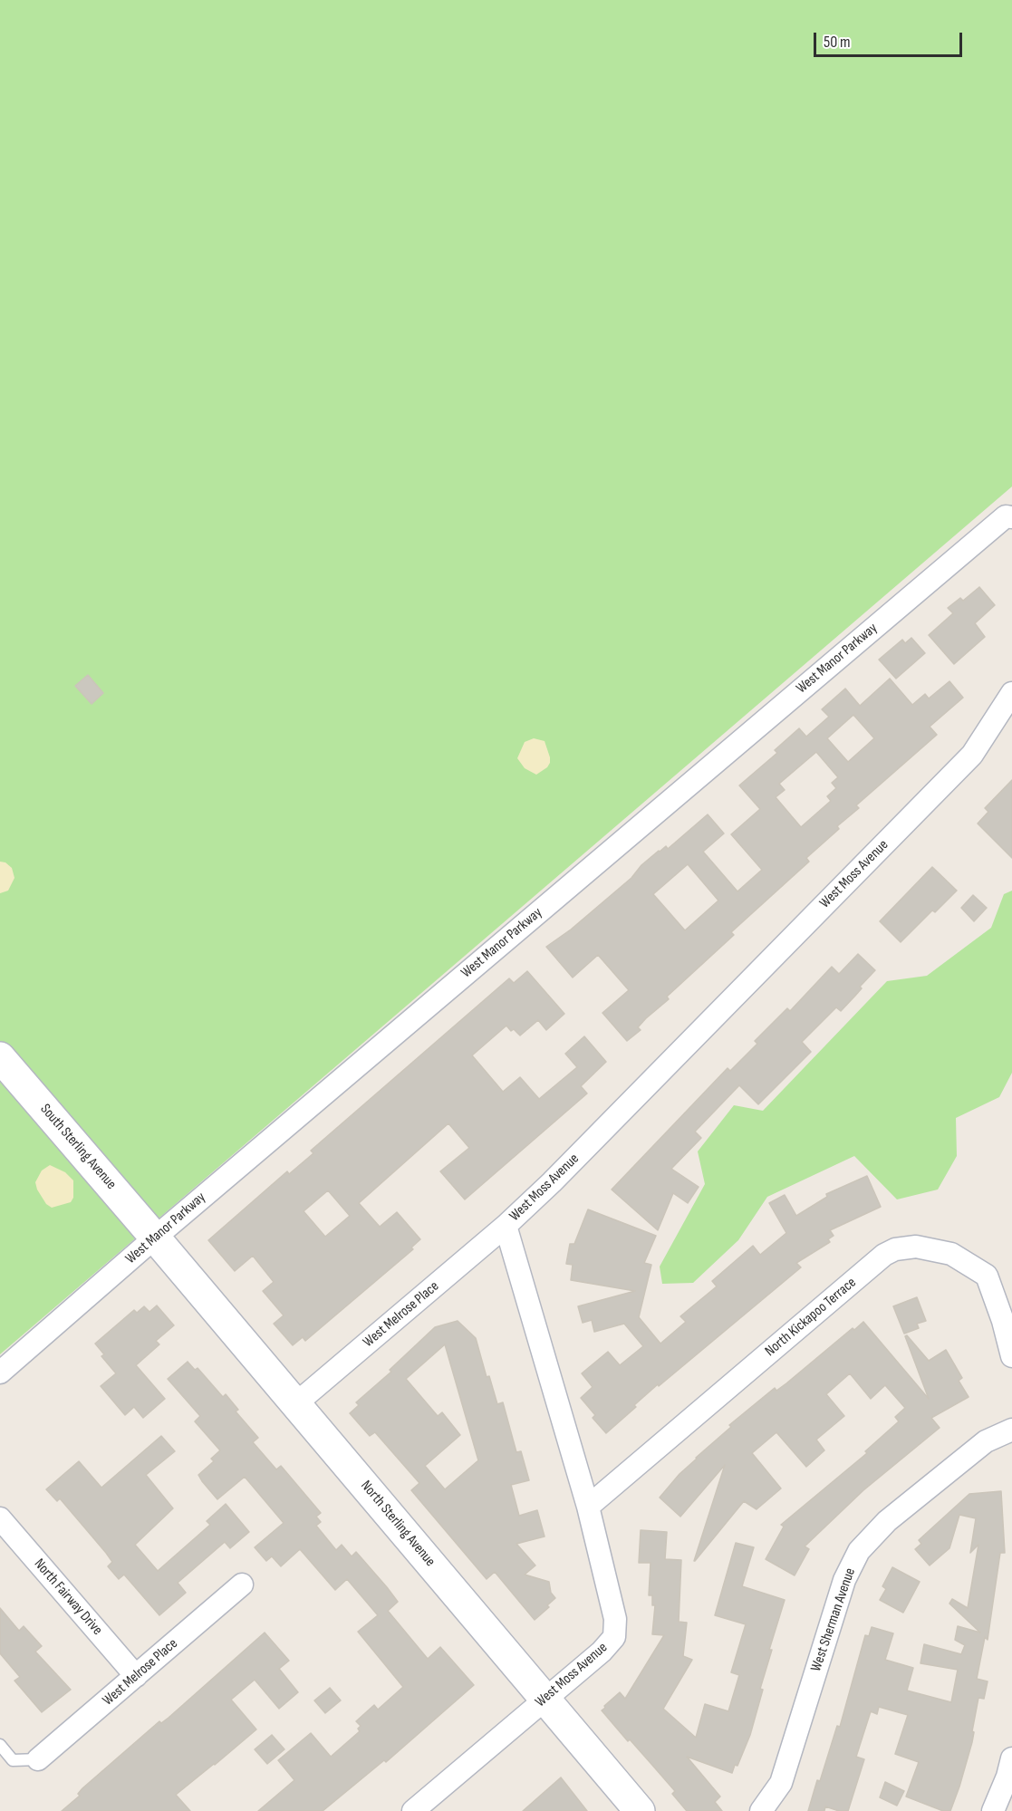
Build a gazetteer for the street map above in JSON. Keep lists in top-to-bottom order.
{
  "streets": {
    "street": [
      "West Manor Parkway",
      "West Moss Avenue",
      "South Sterling Avenue",
      "West Melrose Place",
      "North Kickapoo Terrace",
      "North Sterling Avenue",
      "North Fairway Drive",
      "West Sherman Avenue"
    ]
  },
  "crossings": [
    ["West Manor Parkway", "South Sterling Avenue"],
    ["West Manor Parkway", "North Sterling Avenue"],
    ["West Moss Avenue", "West Melrose Place"],
    ["West Moss Avenue", "North Kickapoo Terrace"],
    ["West Moss Avenue", "North Sterling Avenue"],
    ["South Sterling Avenue", "North Sterling Avenue"],
    ["West Melrose Place", "North Sterling Avenue"],
    ["West Melrose Place", "North Fairway Drive"]
  ],
  "scale_bar": "50 m"
}
